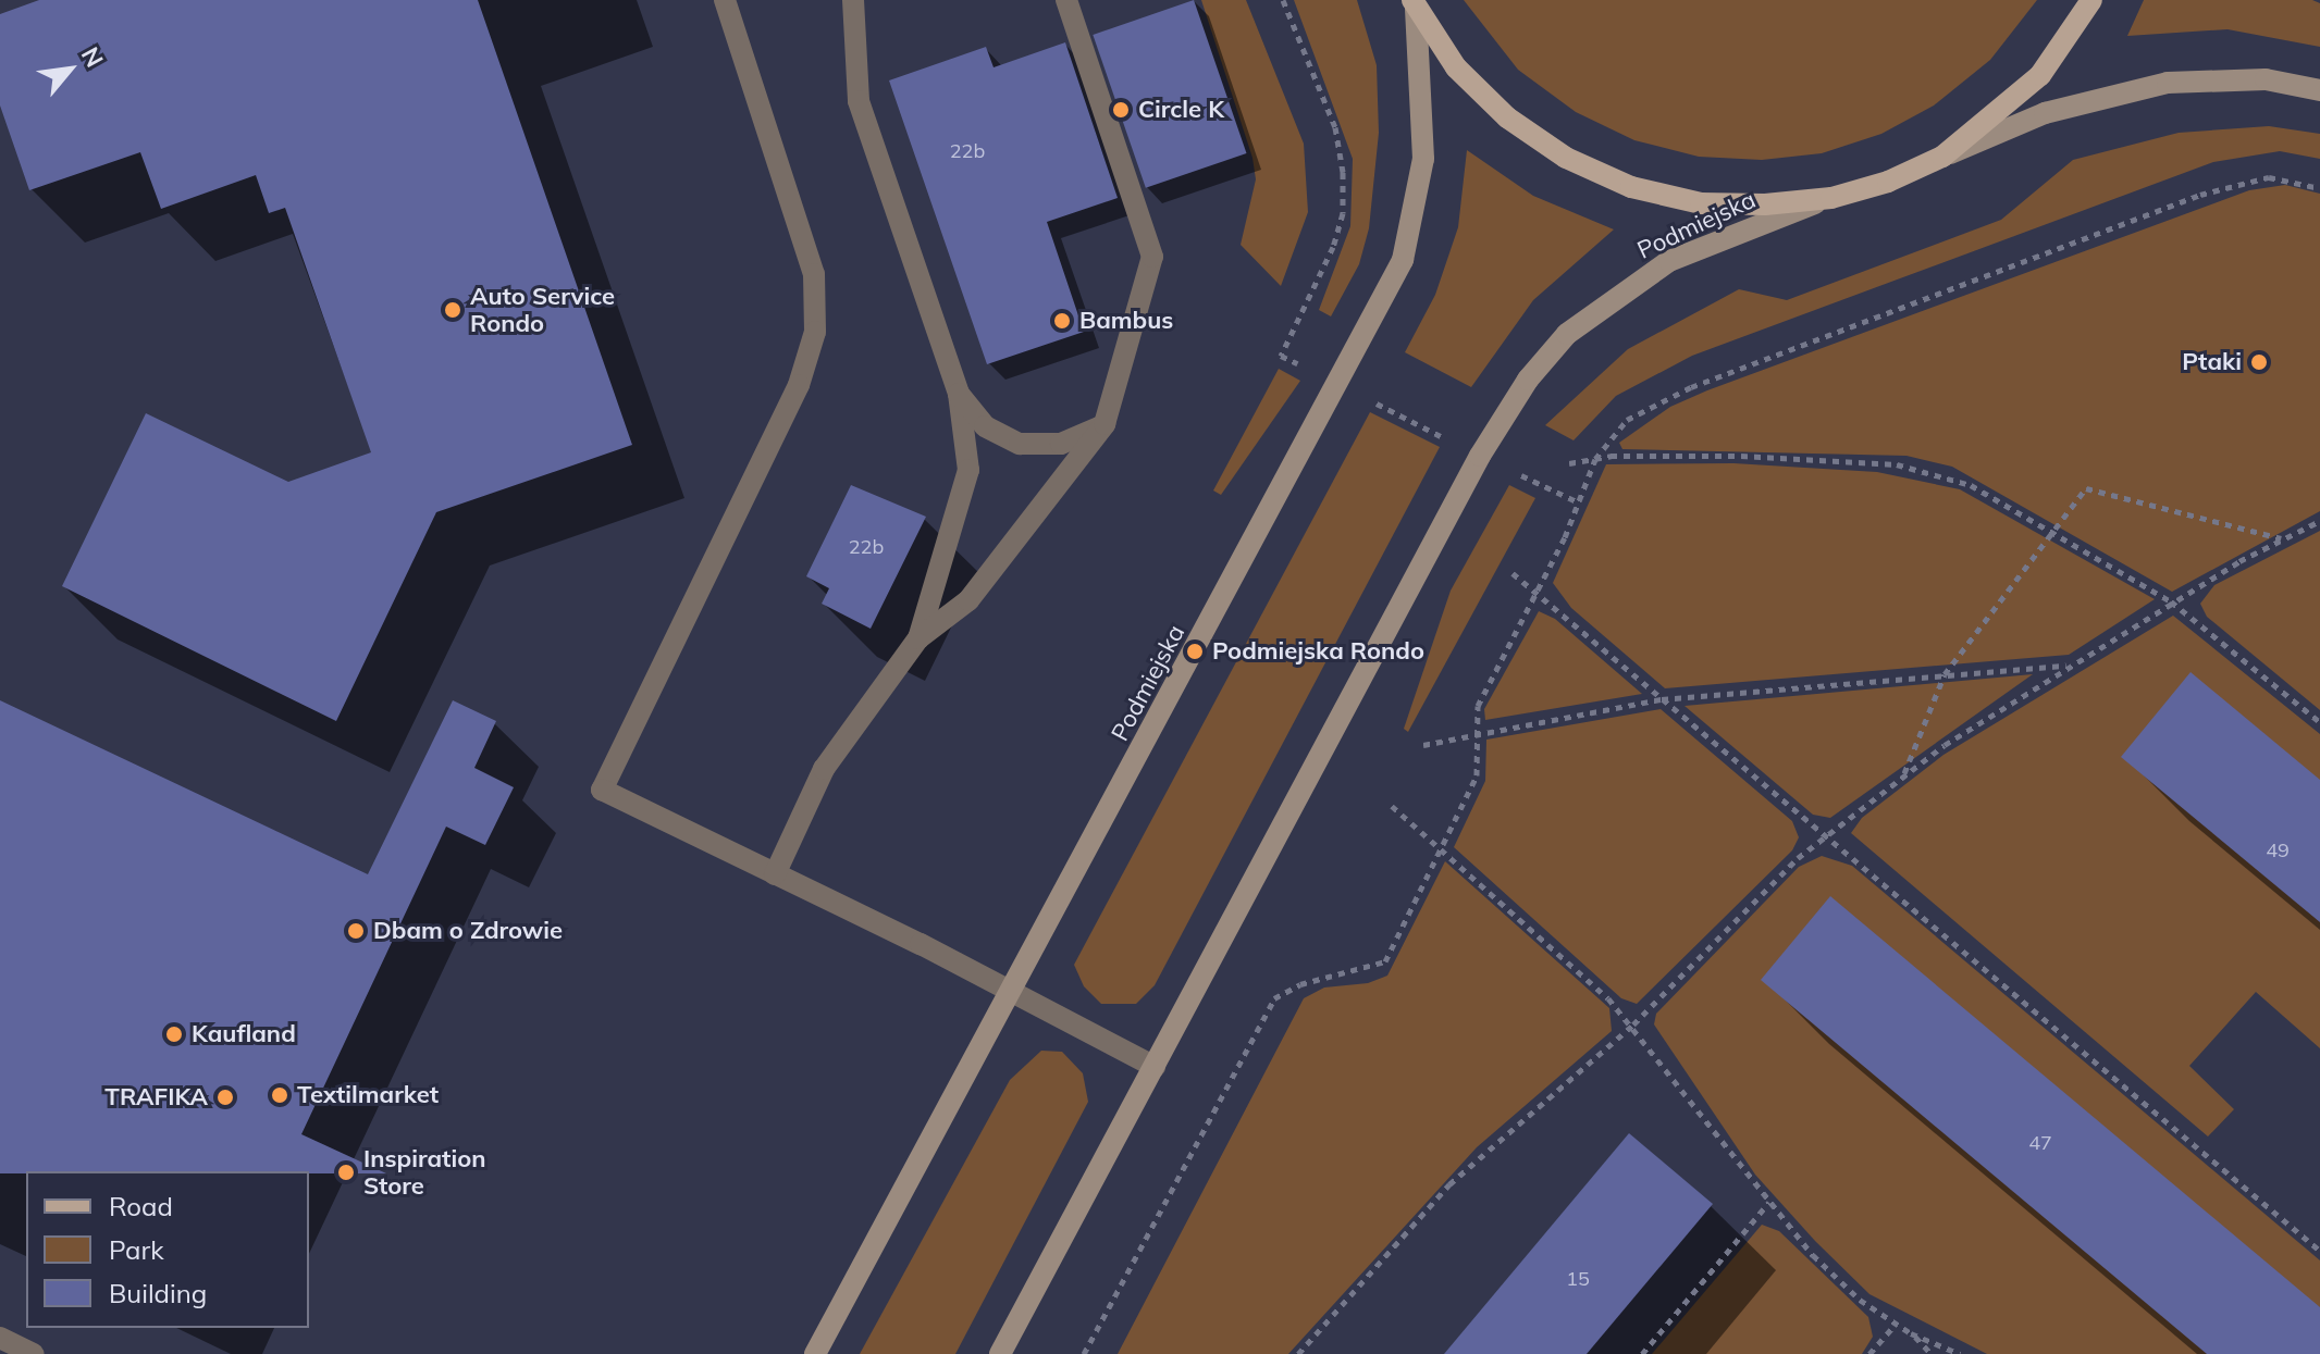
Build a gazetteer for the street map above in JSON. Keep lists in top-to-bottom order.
{
  "streets": {
    "main road": ["Podmiejska"]
  },
  "places": [
    "Circle K",
    "Auto Service Rondo",
    "Bambus",
    "Ptaki",
    "Podmiejska Rondo",
    "Dbam o Zdrowie",
    "Kaufland",
    "Textilmarket",
    "TRAFIKA",
    "Inspiration Store"
  ],
  "house_numbers": [
    "22b",
    "22b",
    "49",
    "47",
    "15"
  ],
  "legend": ["Road", "Park", "Building"],
  "north": "top right"
}
